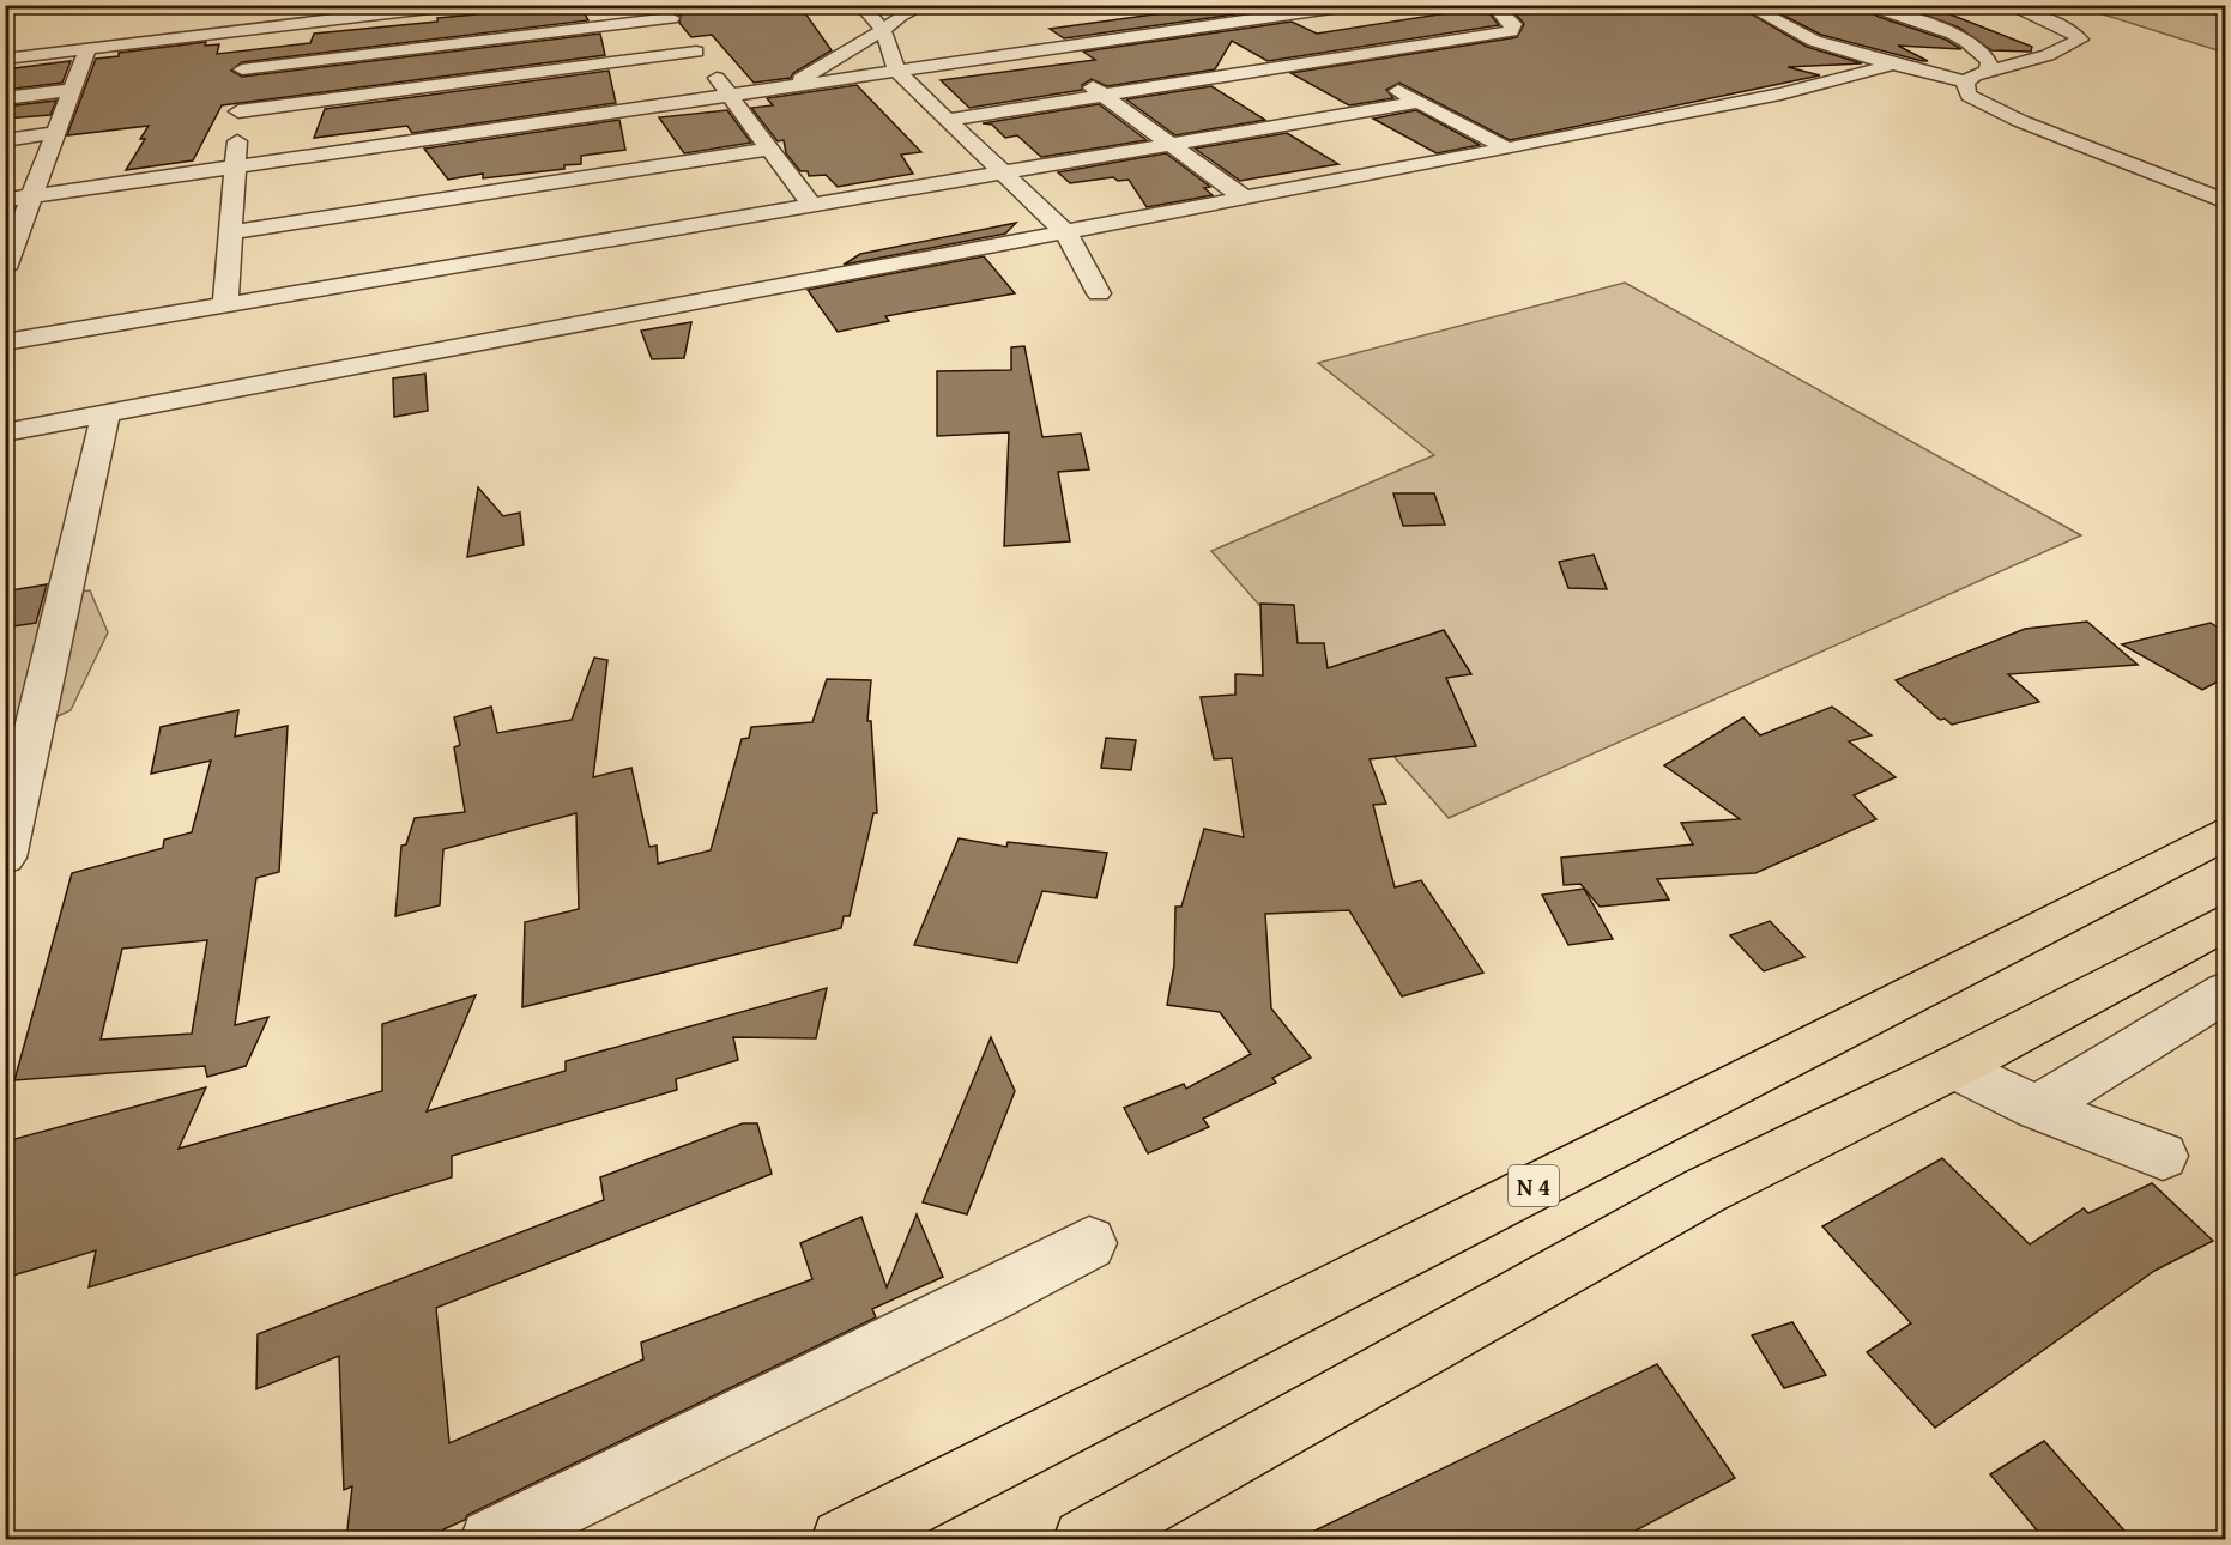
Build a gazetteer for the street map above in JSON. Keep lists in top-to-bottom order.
{
  "streets": {
    "highway": ["N 4"]
  }
}
